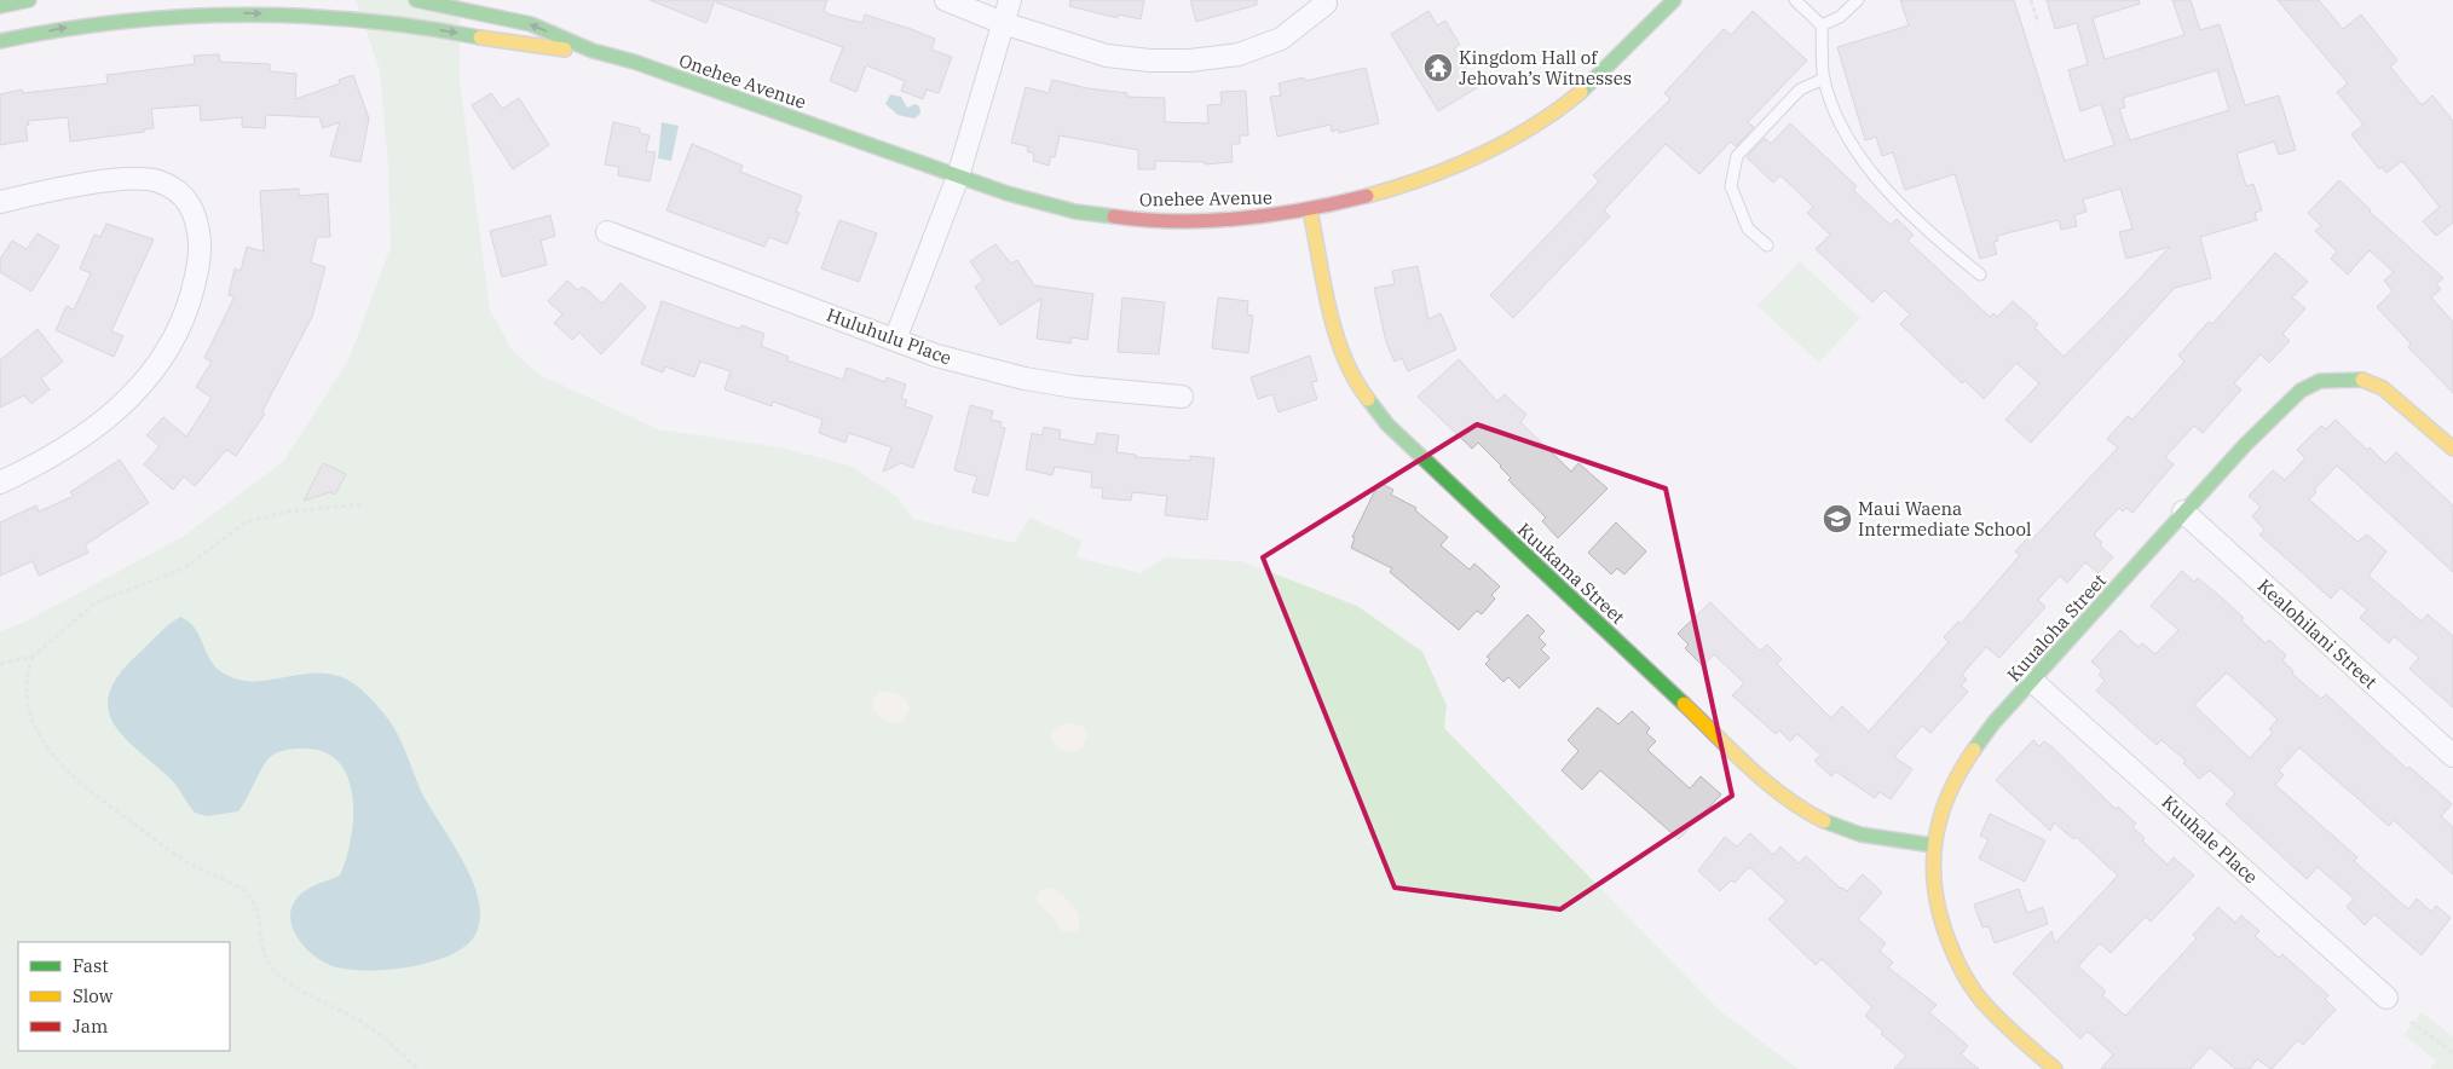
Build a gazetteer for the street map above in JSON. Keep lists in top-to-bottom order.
{
  "streets": {
    "street": [
      "Onehee Avenue",
      "Huluhulu Place",
      "Kuukama Street",
      "Kuualoha Street",
      "Kealohilani Street",
      "Kuuhale Place"
    ]
  },
  "crossings": [
    ["Onehee Avenue", "Kuukama Street"],
    ["Kuukama Street", "Kuualoha Street"],
    ["Kuualoha Street", "Kealohilani Street"],
    ["Kuualoha Street", "Kuuhale Place"]
  ],
  "places": {
    "temple": ["Kingdom Hall of Jehovah’s Witnesses"],
    "school or university": ["Maui Waena Intermediate School"]
  },
  "legend": ["Fast", "Slow", "Jam"]
}
